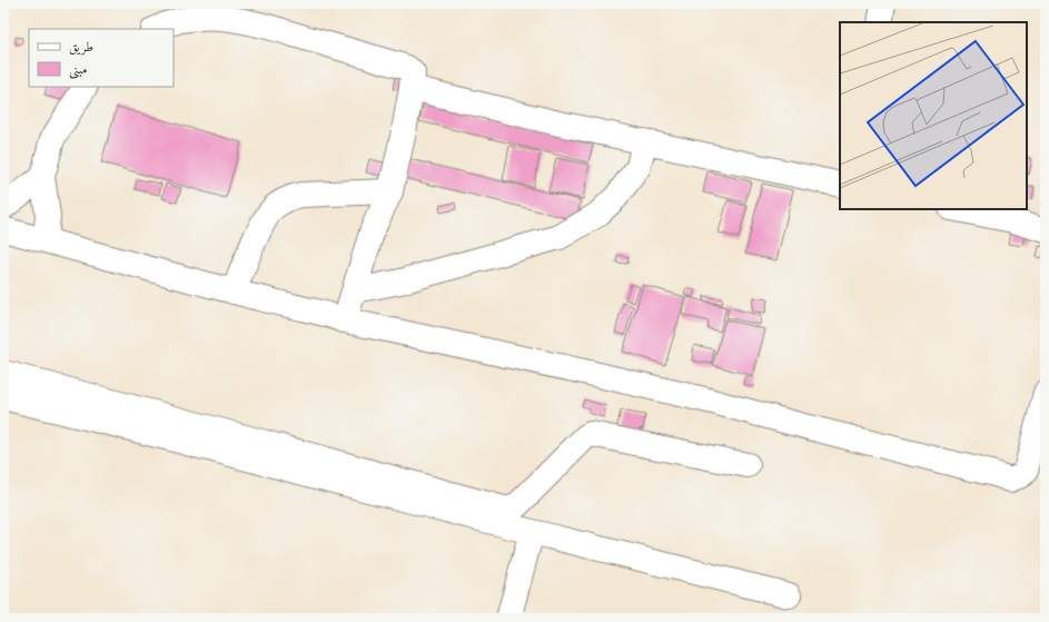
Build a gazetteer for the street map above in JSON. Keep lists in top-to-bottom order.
{
  "legend": ["طريق", "مبنى"]
}
